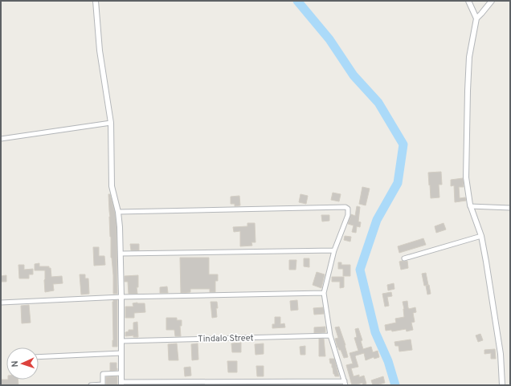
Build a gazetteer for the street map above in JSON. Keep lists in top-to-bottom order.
{
  "streets": {
    "street": ["Tindalo Street"]
  },
  "north": "left"
}
